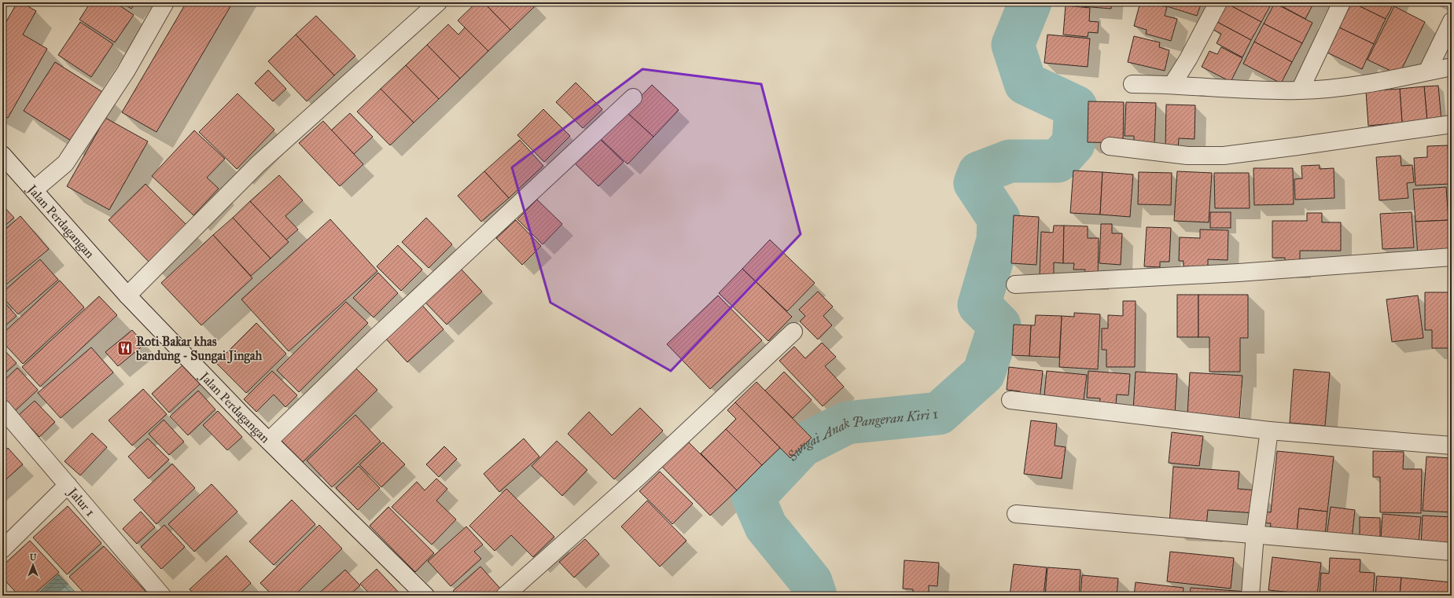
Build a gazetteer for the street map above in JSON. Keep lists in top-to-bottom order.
{
  "streets": {
    "street": ["Jalan Perdagangan", "Jalur 1"]
  },
  "water": ["Sungai Anak Pangeran Kiri 1"],
  "places": {
    "restaurant": ["Roti Bakar khas bandung - Sungai Jingah"]
  },
  "north": "top"
}
